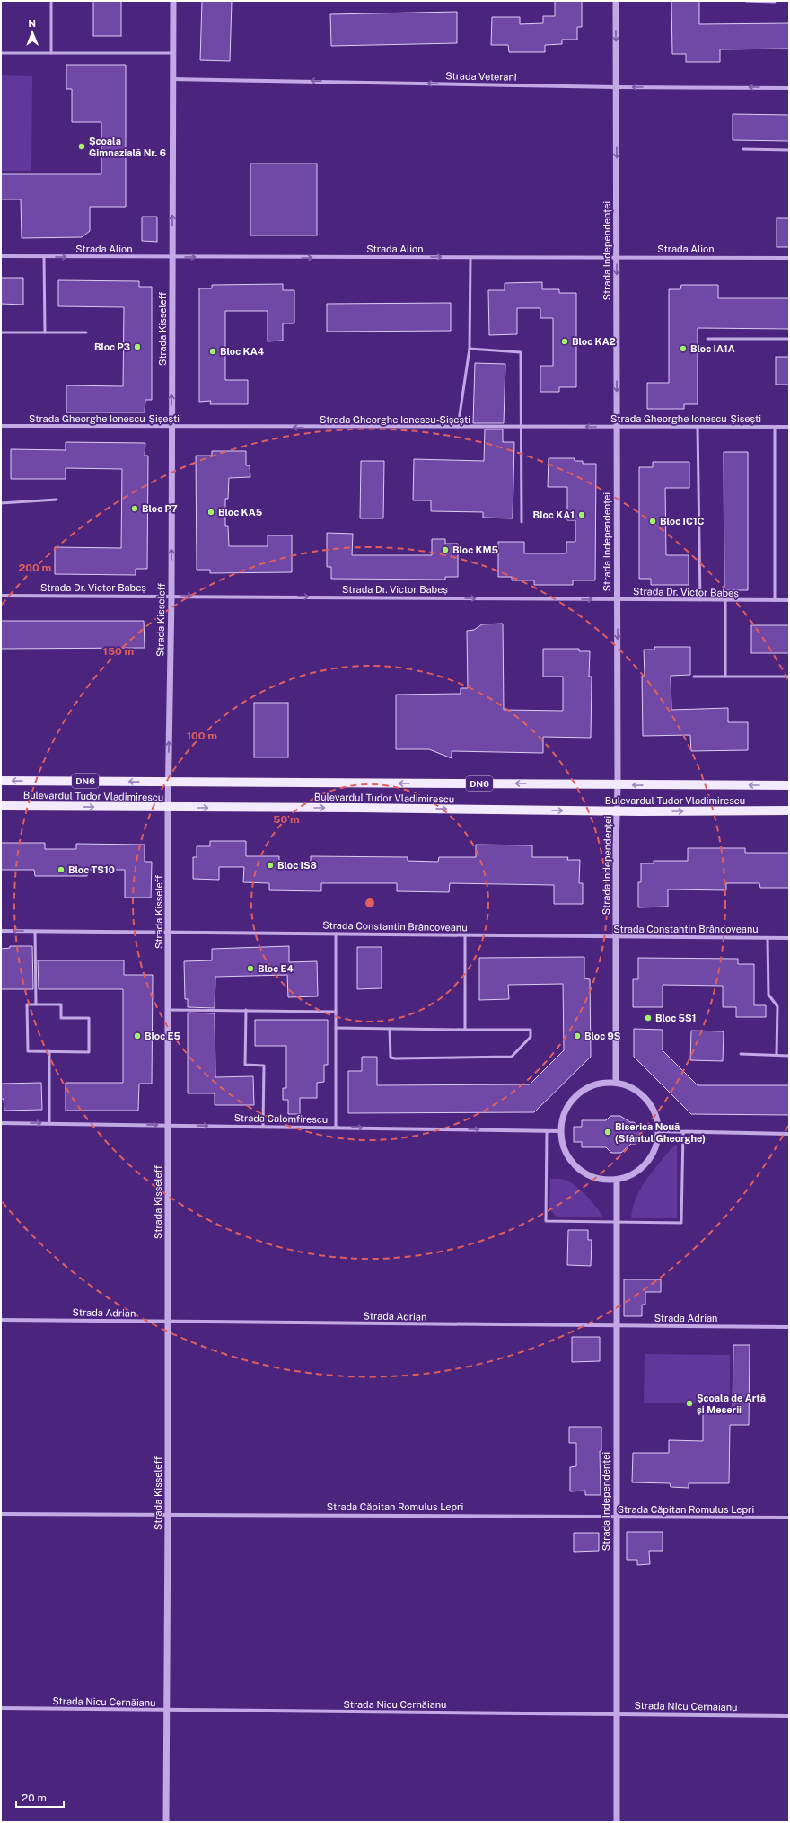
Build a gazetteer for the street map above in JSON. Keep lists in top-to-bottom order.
{
  "streets": {
    "main road": ["DN6", "Bulevardul Tudor Vladimirescu"],
    "street": [
      "Strada Veterani",
      "Strada Alion",
      "Strada Independenței",
      "Strada Kisseleff",
      "Strada Gheorghe Ionescu-Șișești",
      "Strada Dr. Victor Babeș",
      "Strada Constantin Brâncoveanu",
      "Strada Calomfirescu",
      "Strada Adrian",
      "Strada Căpitan Romulus Lepri",
      "Strada Nicu Cernăianu"
    ]
  },
  "crossings": [
    ["Strada Veterani", "Strada Independenței"],
    ["Strada Veterani", "Strada Kisseleff"],
    ["Strada Alion", "Strada Independenței"],
    ["Strada Alion", "Strada Kisseleff"],
    ["Strada Independenței", "Strada Gheorghe Ionescu-Șișești"],
    ["Strada Independenței", "Strada Dr. Victor Babeș"],
    ["Strada Independenței", "Bulevardul Tudor Vladimirescu"],
    ["Strada Independenței", "Strada Constantin Brâncoveanu"],
    ["Strada Independenței", "Strada Calomfirescu"],
    ["Strada Independenței", "Strada Adrian"],
    ["Strada Independenței", "Strada Căpitan Romulus Lepri"],
    ["Strada Independenței", "Strada Nicu Cernăianu"],
    ["Strada Kisseleff", "Strada Gheorghe Ionescu-Șișești"],
    ["Strada Kisseleff", "Strada Dr. Victor Babeș"],
    ["Strada Kisseleff", "Bulevardul Tudor Vladimirescu"],
    ["Strada Kisseleff", "Strada Constantin Brâncoveanu"],
    ["Strada Kisseleff", "Strada Calomfirescu"],
    ["Strada Kisseleff", "Strada Adrian"],
    ["Strada Kisseleff", "Strada Căpitan Romulus Lepri"],
    ["Strada Kisseleff", "Strada Nicu Cernăianu"]
  ],
  "one_way": [
    "Strada Veterani",
    "Strada Alion",
    "Strada Independenței",
    "Strada Kisseleff",
    "Strada Gheorghe Ionescu-Șișești",
    "Strada Dr. Victor Babeș",
    "Strada Calomfirescu"
  ],
  "places": [
    "Școala Gimnazială Nr. 6",
    "Bloc KA2",
    "Bloc P3",
    "Bloc IA1A",
    "Bloc KA4",
    "Bloc P7",
    "Bloc KA5",
    "Bloc KA1",
    "Bloc IC1C",
    "Bloc KM5",
    "Bloc IS8",
    "Bloc TS10",
    "Bloc E4",
    "Bloc 5S1",
    "Bloc E5",
    "Bloc 9S",
    "Biserica Nouă (Sfântul Gheorghe)",
    "Școala de Artă și Meserii"
  ],
  "scale_bar": "20 m",
  "north": "top",
  "rings": [
    "200 m",
    "150 m",
    "100 m",
    "50 m"
  ]
}
